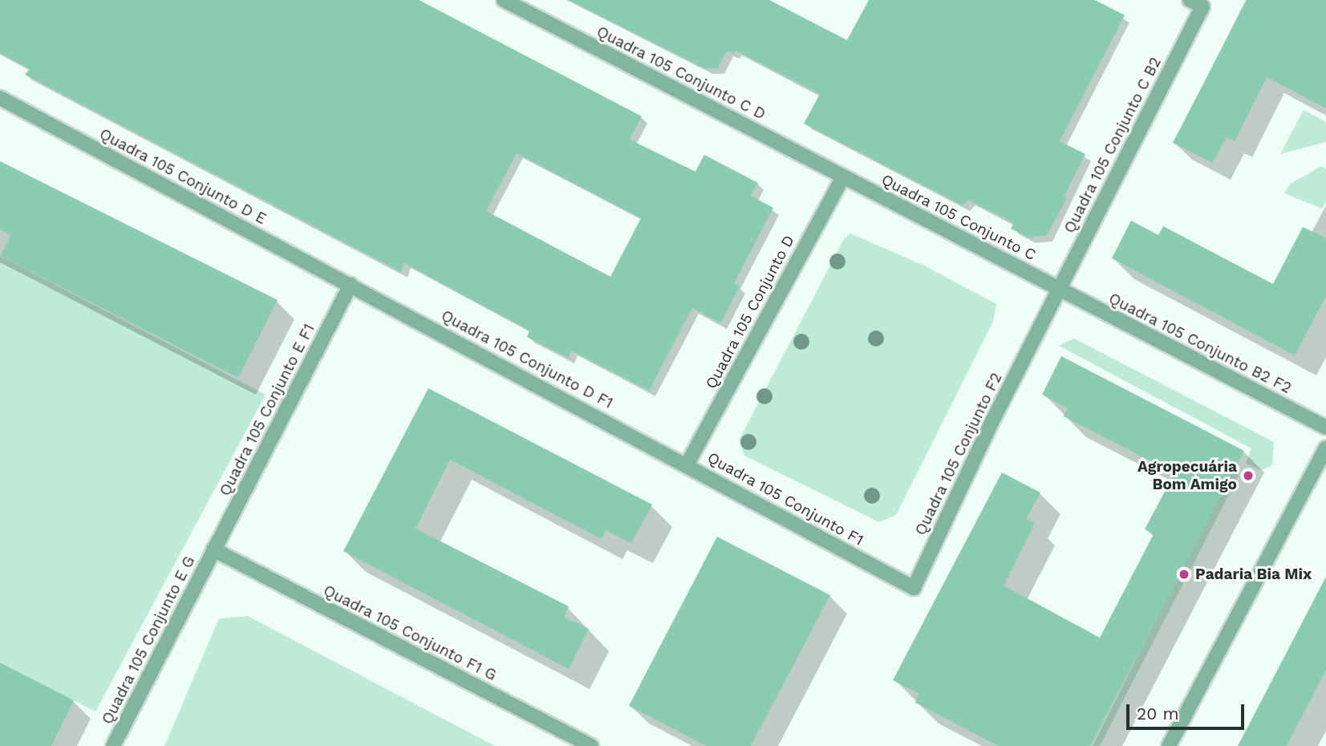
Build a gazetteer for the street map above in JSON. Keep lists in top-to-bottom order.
{
  "streets": {
    "street": [
      "Quadra 105 Conjunto C D",
      "Quadra 105 Conjunto C B2",
      "Quadra 105 Conjunto D E",
      "Quadra 105 Conjunto C",
      "Quadra 105 Conjunto D",
      "Quadra 105 Conjunto B2 F2",
      "Quadra 105 Conjunto D F1",
      "Quadra 105 Conjunto E F1",
      "Quadra 105 Conjunto F2",
      "Quadra 105 Conjunto F1",
      "Quadra 105 Conjunto F1 G",
      "Quadra 105 Conjunto E G"
    ]
  },
  "crossings": [
    ["Quadra 105 Conjunto C D", "Quadra 105 Conjunto C"],
    ["Quadra 105 Conjunto C D", "Quadra 105 Conjunto D"],
    ["Quadra 105 Conjunto C B2", "Quadra 105 Conjunto C"],
    ["Quadra 105 Conjunto C B2", "Quadra 105 Conjunto B2 F2"],
    ["Quadra 105 Conjunto C B2", "Quadra 105 Conjunto F2"],
    ["Quadra 105 Conjunto D E", "Quadra 105 Conjunto D F1"],
    ["Quadra 105 Conjunto D E", "Quadra 105 Conjunto E F1"],
    ["Quadra 105 Conjunto C", "Quadra 105 Conjunto D"],
    ["Quadra 105 Conjunto C", "Quadra 105 Conjunto B2 F2"],
    ["Quadra 105 Conjunto C", "Quadra 105 Conjunto F2"],
    ["Quadra 105 Conjunto D", "Quadra 105 Conjunto D F1"],
    ["Quadra 105 Conjunto D", "Quadra 105 Conjunto F1"],
    ["Quadra 105 Conjunto B2 F2", "Quadra 105 Conjunto F2"],
    ["Quadra 105 Conjunto D F1", "Quadra 105 Conjunto E F1"],
    ["Quadra 105 Conjunto D F1", "Quadra 105 Conjunto F1"],
    ["Quadra 105 Conjunto E F1", "Quadra 105 Conjunto F1 G"],
    ["Quadra 105 Conjunto E F1", "Quadra 105 Conjunto E G"],
    ["Quadra 105 Conjunto F2", "Quadra 105 Conjunto F1"],
    ["Quadra 105 Conjunto F1 G", "Quadra 105 Conjunto E G"]
  ],
  "places": ["Agropecuária Bom Amigo", "Padaria Bia Mix"],
  "scale_bar": "20 m"
}
